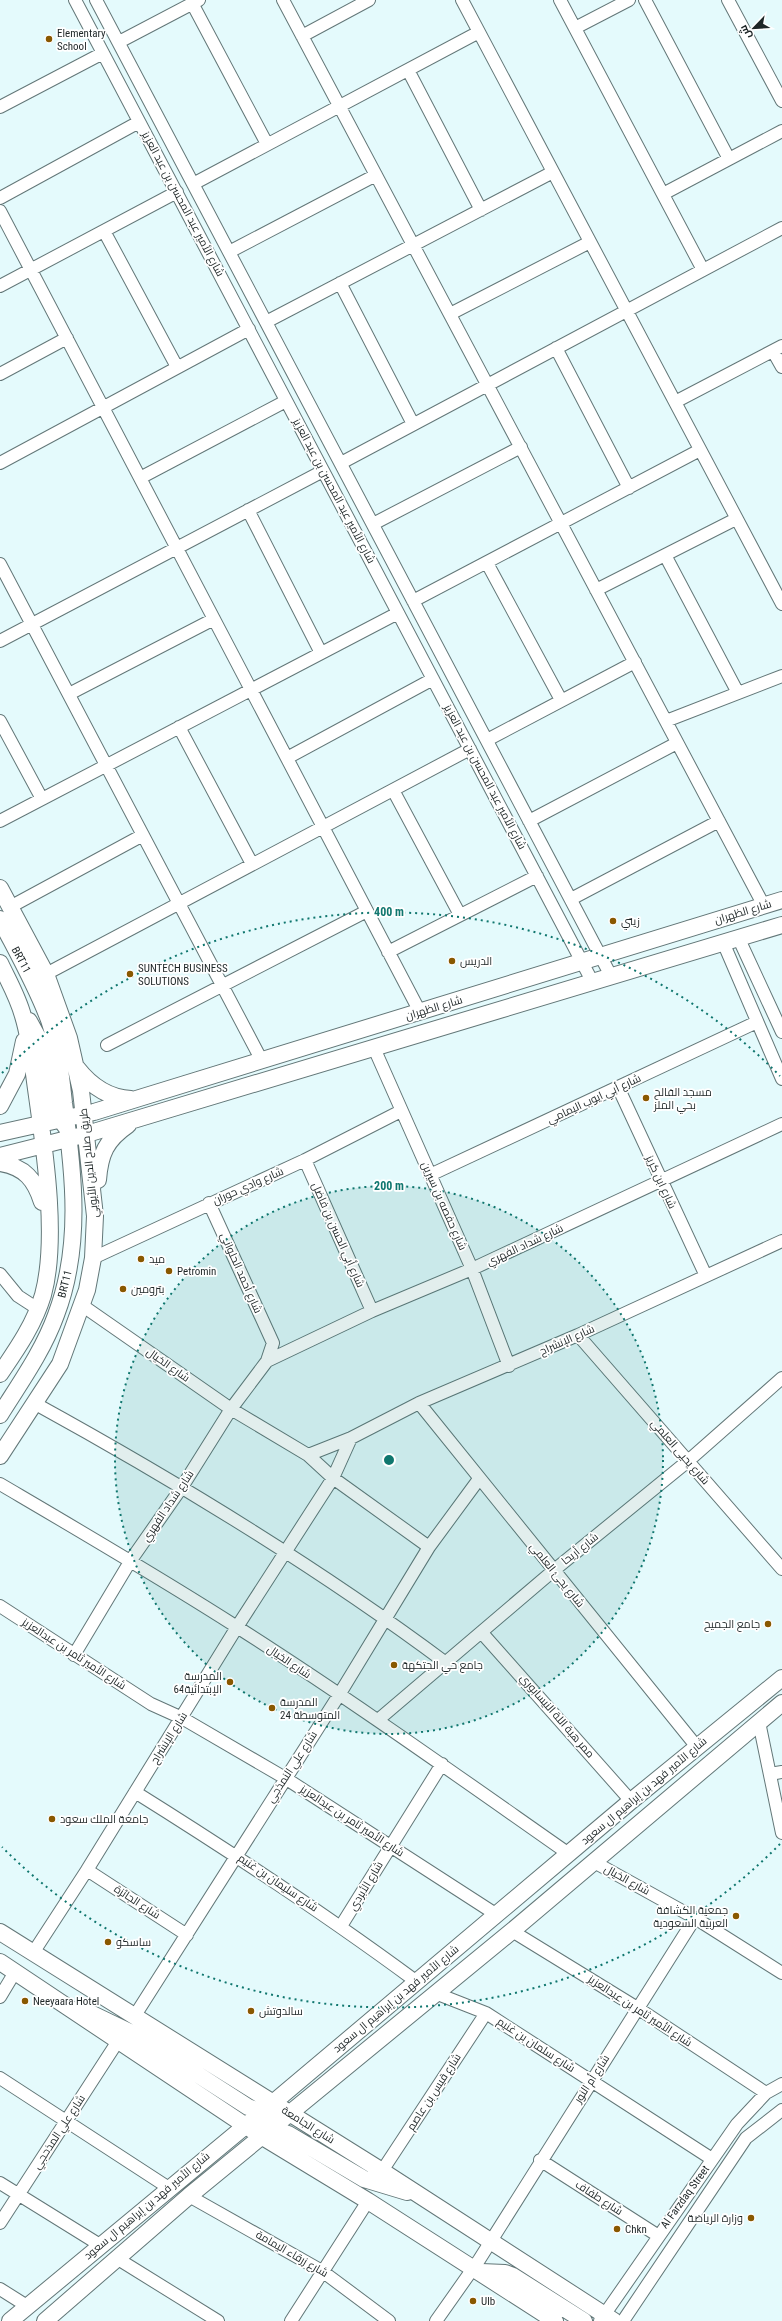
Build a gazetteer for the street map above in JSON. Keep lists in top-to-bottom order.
{
  "streets": {
    "main road": [
      "شارع الظهران",
      "BRT11",
      "طريق صلاح الدين الأيوبي",
      "شارع الأمير فهد بن إبراهيم ال سعود",
      "شارع الجامعة"
    ],
    "street": [
      "شارع الأمير عبد المحسن بن عبد العزيز",
      "شارع أبي ايوب اليمامي",
      "شارع ابن كريز",
      "شارع وادي حوران",
      "شارع حفصه بن سيرين",
      "شارع أبي الحسن بن فاضل",
      "شارع شداد الفهري",
      "شارع أحمد الحلواني",
      "شارع الإنشراح",
      "شارع الخيال",
      "شارع يحيى العلمي",
      "شارع أريحا",
      "شارع يحئ العلمي",
      "شارع الأمير ثامر بن عبدالعزيز",
      "ممر هبة اللة النيسابوري",
      "شارع علي النمذجي",
      "شارع سليمان بن غنيم",
      "شارع الأبردي",
      "شارع الجائزة",
      "شارع سلمان بن غنيم",
      "شارع أم النور",
      "شارع قيس بن عاصم",
      "شارع علي المذحجي",
      "Al Farzdaq Street",
      "شارع طفاف",
      "شارع زرقاء اليمامة"
    ]
  },
  "crossings": [
    ["شارع الأمير عبد المحسن بن عبد العزيز", "شارع الظهران"],
    ["شارع الظهران", "BRT11"],
    ["شارع الظهران", "طريق صلاح الدين الأيوبي"],
    ["شارع الظهران", "شارع حفصه بن سيرين"],
    ["BRT11", "طريق صلاح الدين الأيوبي"],
    ["شارع أبي ايوب اليمامي", "شارع ابن كريز"],
    ["شارع أبي ايوب اليمامي", "شارع حفصه بن سيرين"],
    ["طريق صلاح الدين الأيوبي", "شارع وادي حوران"],
    ["طريق صلاح الدين الأيوبي", "شارع الخيال"],
    ["شارع ابن كريز", "شارع شداد الفهري"],
    ["شارع ابن كريز", "شارع الإنشراح"],
    ["شارع وادي حوران", "شارع حفصه بن سيرين"],
    ["شارع وادي حوران", "شارع أبي الحسن بن فاضل"],
    ["شارع وادي حوران", "شارع أحمد الحلواني"],
    ["شارع حفصه بن سيرين", "شارع شداد الفهري"],
    ["شارع حفصه بن سيرين", "شارع الإنشراح"],
    ["شارع أبي الحسن بن فاضل", "شارع شداد الفهري"],
    ["شارع شداد الفهري", "شارع أحمد الحلواني"],
    ["شارع شداد الفهري", "شارع الخيال"],
    ["شارع شداد الفهري", "شارع الأمير ثامر بن عبدالعزيز"],
    ["شارع الإنشراح", "شارع الخيال"],
    ["شارع الإنشراح", "شارع يحيى العلمي"],
    ["شارع الإنشراح", "شارع يحئ العلمي"],
    ["شارع الإنشراح", "شارع الأمير ثامر بن عبدالعزيز"],
    ["شارع الإنشراح", "شارع سليمان بن غنيم"],
    ["شارع الإنشراح", "شارع الجائزة"],
    ["شارع الإنشراح", "شارع الجامعة"],
    ["شارع الخيال", "شارع أريحا"],
    ["شارع الخيال", "شارع علي النمذجي"],
    ["شارع الخيال", "شارع الأمير فهد بن إبراهيم ال سعود"],
    ["شارع الخيال", "شارع الأبردي"],
    ["شارع الخيال", "شارع أم النور"],
    ["شارع يحيى العلمي", "شارع أريحا"],
    ["شارع أريحا", "شارع يحئ العلمي"],
    ["شارع أريحا", "ممر هبة اللة النيسابوري"],
    ["شارع يحئ العلمي", "شارع علي النمذجي"],
    ["شارع يحئ العلمي", "شارع الأمير فهد بن إبراهيم ال سعود"],
    ["شارع الأمير ثامر بن عبدالعزيز", "شارع علي النمذجي"],
    ["شارع الأمير ثامر بن عبدالعزيز", "شارع الأمير فهد بن إبراهيم ال سعود"],
    ["شارع الأمير ثامر بن عبدالعزيز", "شارع الأبردي"],
    ["شارع الأمير ثامر بن عبدالعزيز", "شارع أم النور"],
    ["شارع الأمير ثامر بن عبدالعزيز", "Al Farzdaq Street"],
    ["ممر هبة اللة النيسابوري", "شارع الأمير فهد بن إبراهيم ال سعود"],
    ["شارع علي النمذجي", "شارع سليمان بن غنيم"],
    ["شارع علي النمذجي", "شارع الجائزة"],
    ["شارع علي النمذجي", "شارع الجامعة"],
    ["شارع الأمير فهد بن إبراهيم ال سعود", "شارع سليمان بن غنيم"],
    ["شارع الأمير فهد بن إبراهيم ال سعود", "شارع سلمان بن غنيم"],
    ["شارع الأمير فهد بن إبراهيم ال سعود", "شارع الجامعة"],
    ["شارع الأمير فهد بن إبراهيم ال سعود", "شارع زرقاء اليمامة"],
    ["شارع سليمان بن غنيم", "شارع الأبردي"],
    ["شارع سلمان بن غنيم", "شارع أم النور"],
    ["شارع سلمان بن غنيم", "شارع قيس بن عاصم"],
    ["شارع سلمان بن غنيم", "Al Farzdaq Street"],
    ["شارع أم النور", "شارع الجامعة"],
    ["شارع أم النور", "شارع طفاف"],
    ["شارع قيس بن عاصم", "شارع الجامعة"],
    ["شارع الجامعة", "Al Farzdaq Street"],
    ["Al Farzdaq Street", "شارع طفاف"]
  ],
  "places": [
    "Elementary School",
    "زيتي",
    "الدريس",
    "SUNTECH BUSINESS SOLUTIONS",
    "مسجد الفالح بحي الملز",
    "ميد",
    "Petromin",
    "بترومين",
    "جامع الجميح",
    "جامع حي الجتكهة",
    "المدرسة الإبتدائية64",
    "المدرسة المتوسطة 24",
    "جامعة الملك سعود",
    "جمعية الكشافة العربية السعودية",
    "ساسكو",
    "Neeyaara Hotel",
    "سالدوتش",
    "وزارة الرياضة",
    "Chkn",
    "Ulb"
  ],
  "north": "bottom left",
  "rings": ["400 m", "200 m"]
}
